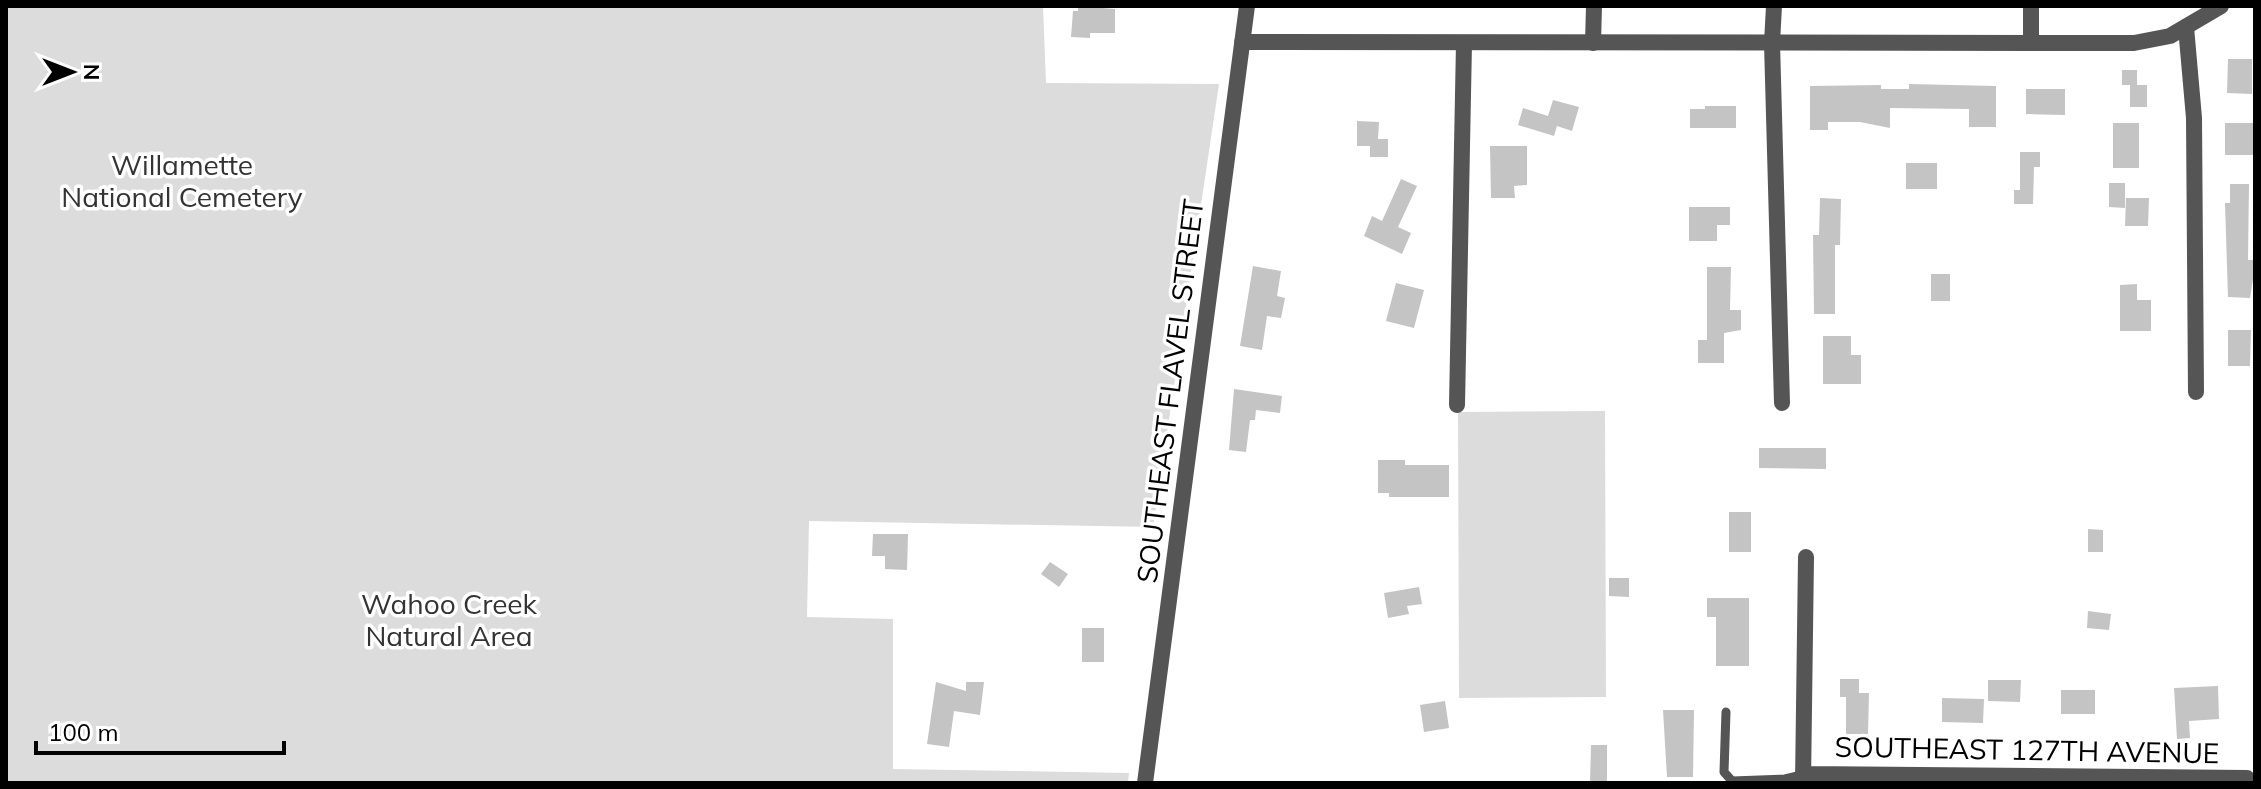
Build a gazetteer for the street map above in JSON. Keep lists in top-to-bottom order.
{
  "streets": {
    "street": ["SOUTHEAST FLAVEL STREET", "SOUTHEAST 127TH AVENUE"]
  },
  "parks": ["Willamette National Cemetery", "Wahoo Creek Natural Area"],
  "scale_bar": "100 m",
  "north": "right"
}
